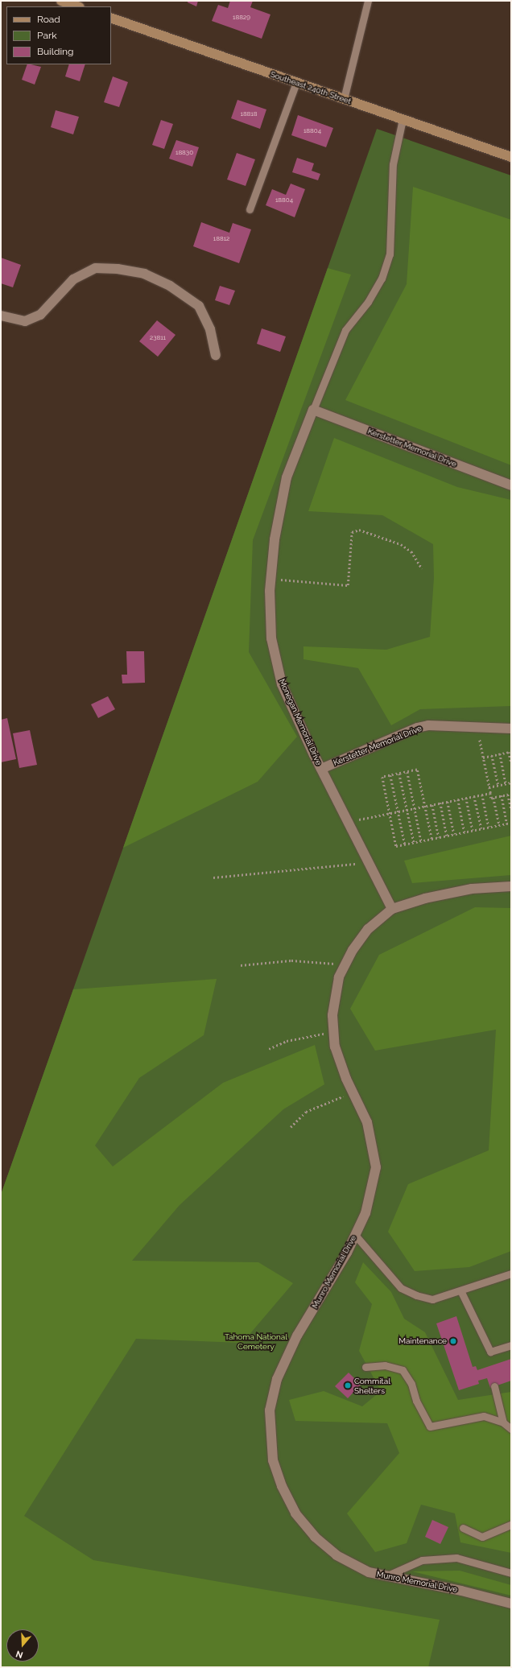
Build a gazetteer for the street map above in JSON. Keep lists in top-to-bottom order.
{
  "streets": {
    "main road": ["Southeast 240th Street"],
    "street": ["Kerstetter Memorial Drive", "Monegan Memorial Drive", "Munro Memorial Drive"]
  },
  "crossings": [
    ["Kerstetter Memorial Drive", "Monegan Memorial Drive"],
    ["Monegan Memorial Drive", "Munro Memorial Drive"]
  ],
  "parks": ["Tahoma National Cemetery"],
  "places": ["Maintenance", "Commital Shelters"],
  "house_numbers": [
    "18829",
    "18818",
    "18804",
    "18830",
    "18804",
    "18812",
    "23811"
  ],
  "legend": ["Road", "Park", "Building"],
  "north": "bottom"
}
